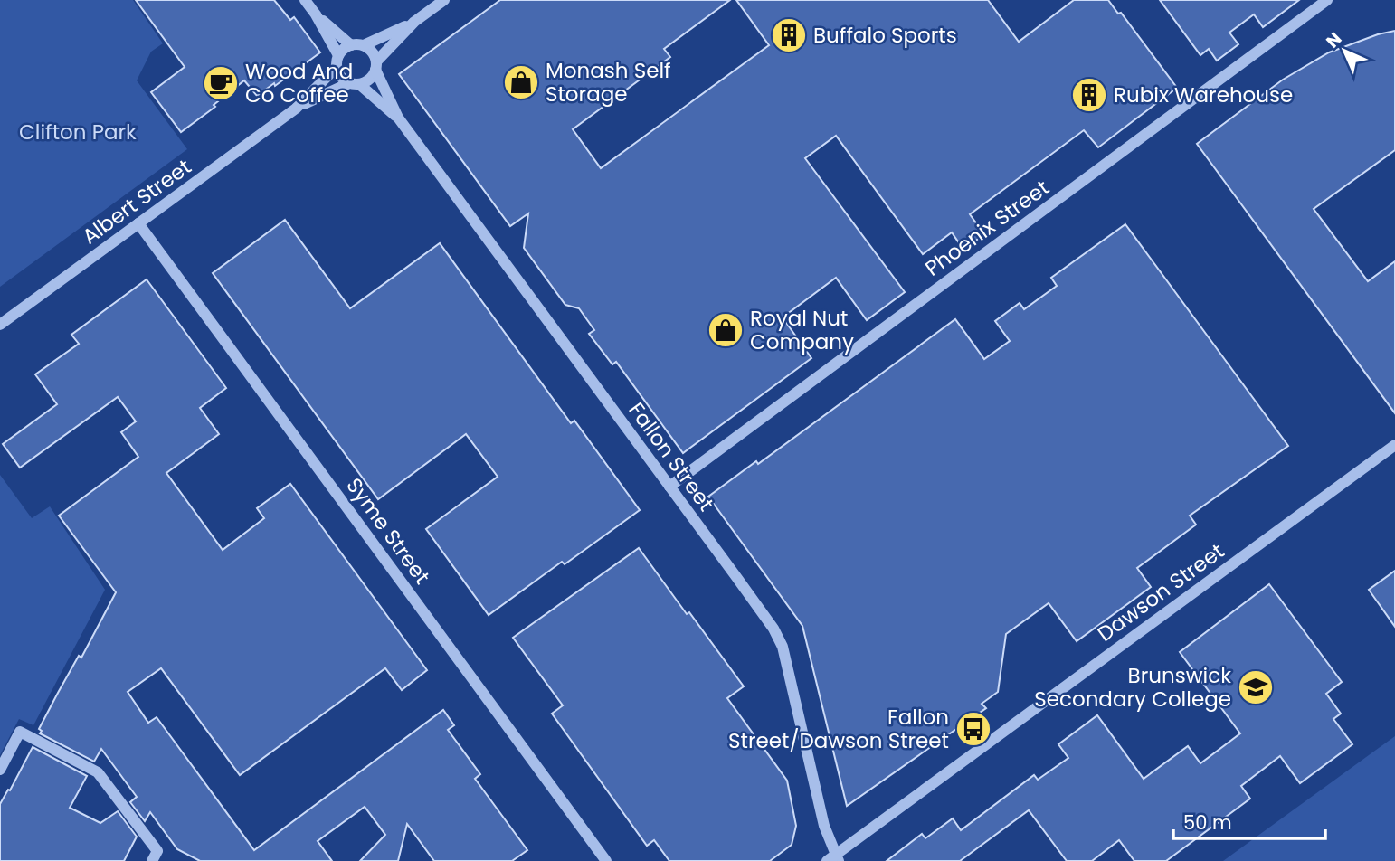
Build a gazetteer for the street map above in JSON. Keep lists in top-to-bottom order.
{
  "streets": {
    "street": [
      "Albert Street",
      "Phoenix Street",
      "Fallon Street",
      "Syme Street",
      "Dawson Street"
    ]
  },
  "crossings": [
    ["Albert Street", "Fallon Street"],
    ["Albert Street", "Syme Street"],
    ["Phoenix Street", "Fallon Street"],
    ["Fallon Street", "Dawson Street"]
  ],
  "parks": ["Clifton Park"],
  "places": {
    "building": ["Buffalo Sports", "Rubix Warehouse"],
    "shop": ["Monash Self Storage", "Royal Nut Company"],
    "cafe": ["Wood And Co Coffee"],
    "school or university": ["Brunswick Secondary College"],
    "bus stop": ["Fallon Street/Dawson Street"]
  },
  "scale_bar": "50 m",
  "north": "top left"
}
